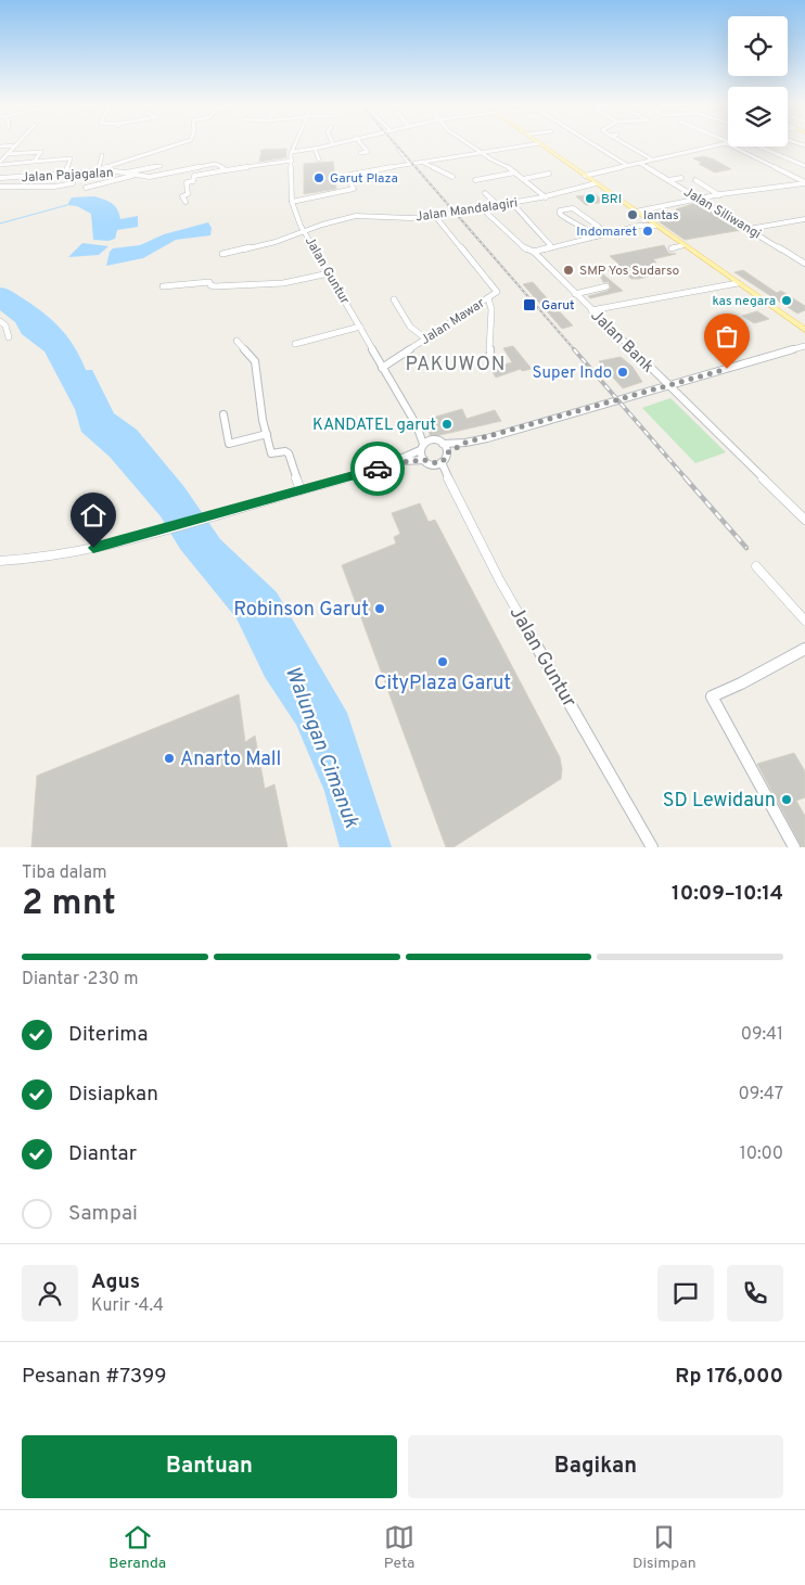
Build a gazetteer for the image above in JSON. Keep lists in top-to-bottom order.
{
  "streets": {
    "street": [
      "Jalan Pajagalan",
      "Jalan Mandalagiri",
      "Jalan Siliwangi",
      "Jalan Guntur",
      "Jalan Mawar",
      "Jalan Bank"
    ]
  },
  "crossings": [
    ["Jalan Pajagalan", "Jalan Guntur"],
    ["Jalan Mandalagiri", "Jalan Guntur"],
    ["Jalan Mandalagiri", "Jalan Mawar"],
    ["Jalan Mandalagiri", "Jalan Bank"],
    ["Jalan Guntur", "Jalan Mawar"]
  ],
  "districts": ["PAKUWON"],
  "water": ["Walungan Cimanuk"],
  "places": {
    "other": [
      "Garut Plaza",
      "BRI",
      "lantas",
      "Indomaret",
      "SMP Yos Sudarso",
      "kas negara",
      "Super Indo",
      "KANDATEL garut",
      "Robinson Garut",
      "CityPlaza Garut",
      "Anarto Mall",
      "SD Lewidaun"
    ],
    "transit": ["Garut"]
  },
  "page": {
    "heading": ["2 mnt", "Tiba dalam", "10:09–10:14"],
    "panel": [
      "Agus",
      "Kurir · 4.4",
      "Pesanan #7399",
      "Rp 176,000"
    ],
    "bar": "Diantar · 230 m",
    "list": [
      ["Diterima", "09:41"],
      ["Disiapkan", "09:47"],
      ["Diantar", "10:00"],
      "Sampai"
    ],
    "buttons": ["Bantuan", "Bagikan"],
    "tabs": ["Beranda", "Peta", "Disimpan"]
  }
}
